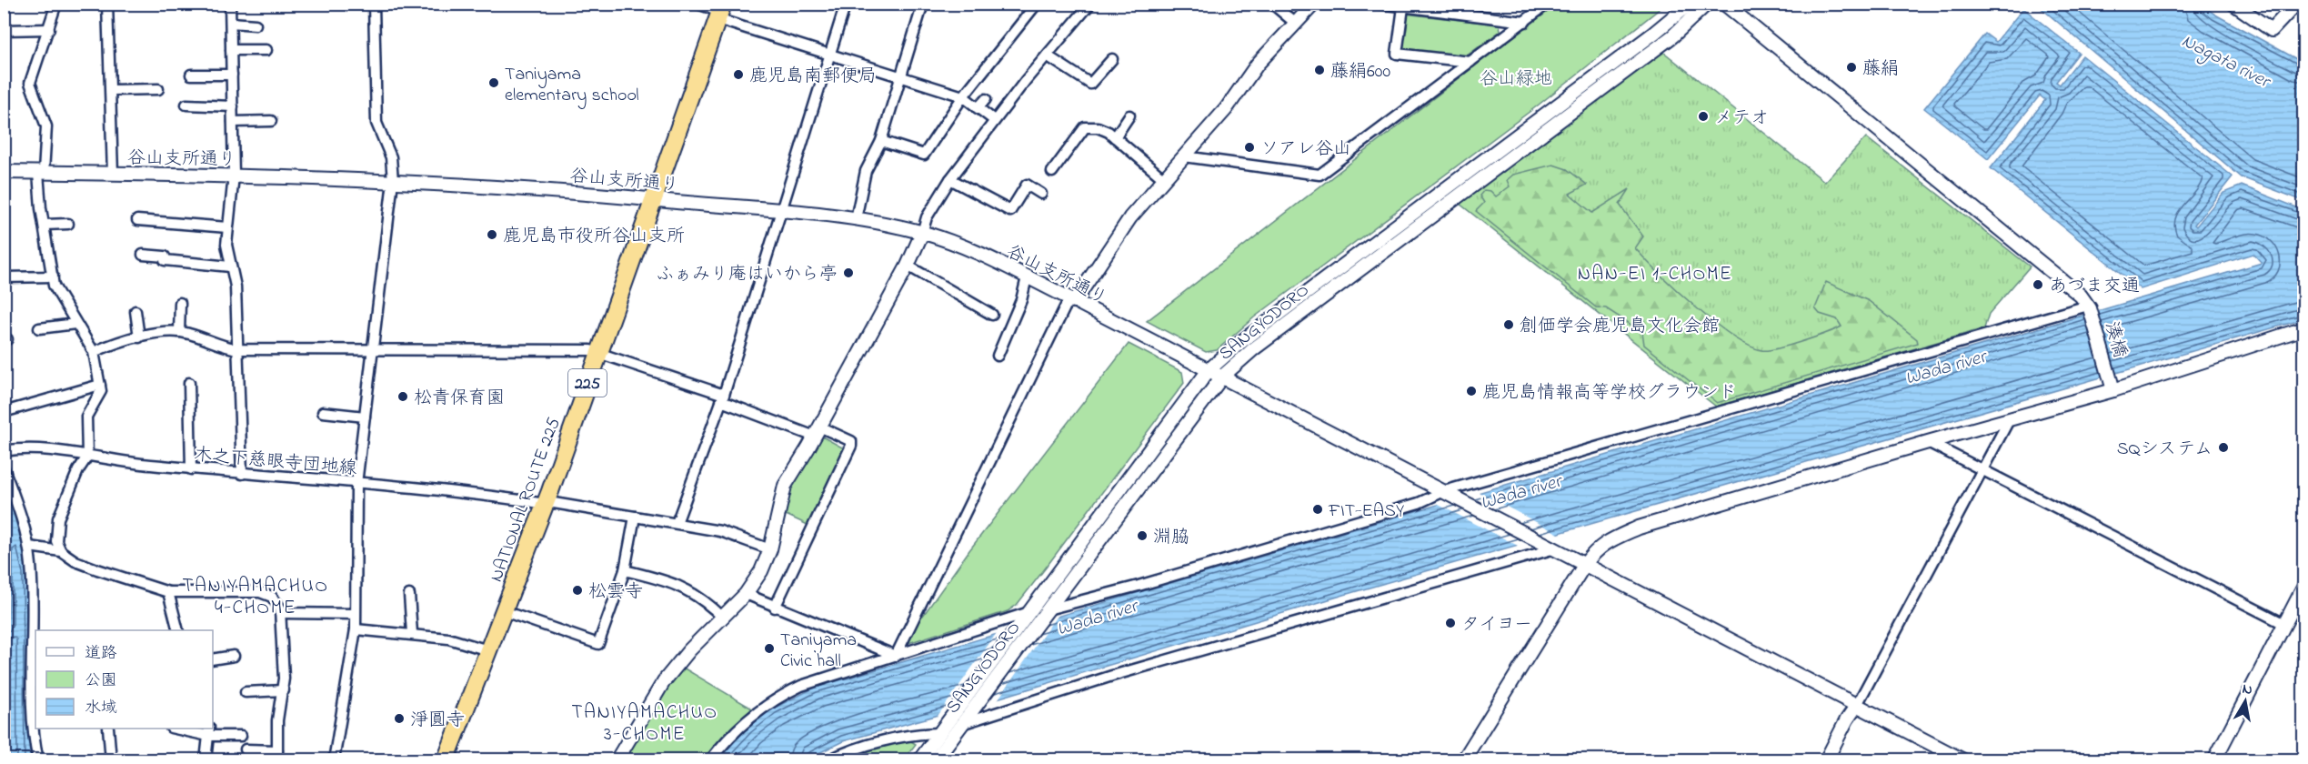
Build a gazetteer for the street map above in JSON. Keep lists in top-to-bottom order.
{
  "streets": {
    "highway": ["225", "NATIONAL ROUTE 225"],
    "street": [
      "谷山支所通り",
      "SANGYODORO",
      "湊橋",
      "木之下慈眼寺団地線"
    ]
  },
  "crossings": [
    ["谷山支所通り", "SANGYODORO"],
    ["谷山支所通り", "NATIONAL ROUTE 225"],
    ["木之下慈眼寺団地線", "NATIONAL ROUTE 225"]
  ],
  "districts": ["NAN-EI 1-CHOME", "TANIYAMACHUO 4-CHOME", "TANIYAMACHUO 3-CHOME"],
  "water": ["Nagata river", "Wada river"],
  "parks": ["谷山緑地"],
  "places": [
    "藤絹",
    "藤絹600",
    "鹿児島南郵便局",
    "Taniyama elementary school",
    "メテオ",
    "ソアレ谷山",
    "鹿児島市役所谷山支所",
    "ふぁみり庵はいから亭",
    "あづま交通",
    "創価学会鹿児島文化会館",
    "鹿児島情報高等学校グラウンド",
    "松青保育園",
    "SQシステム",
    "FIT-EASY",
    "淵脇",
    "松雲寺",
    "タイヨー",
    "Taniyama Civic hall",
    "淨圓寺"
  ],
  "legend": ["道路", "公園", "水域"],
  "north": "top"
}
